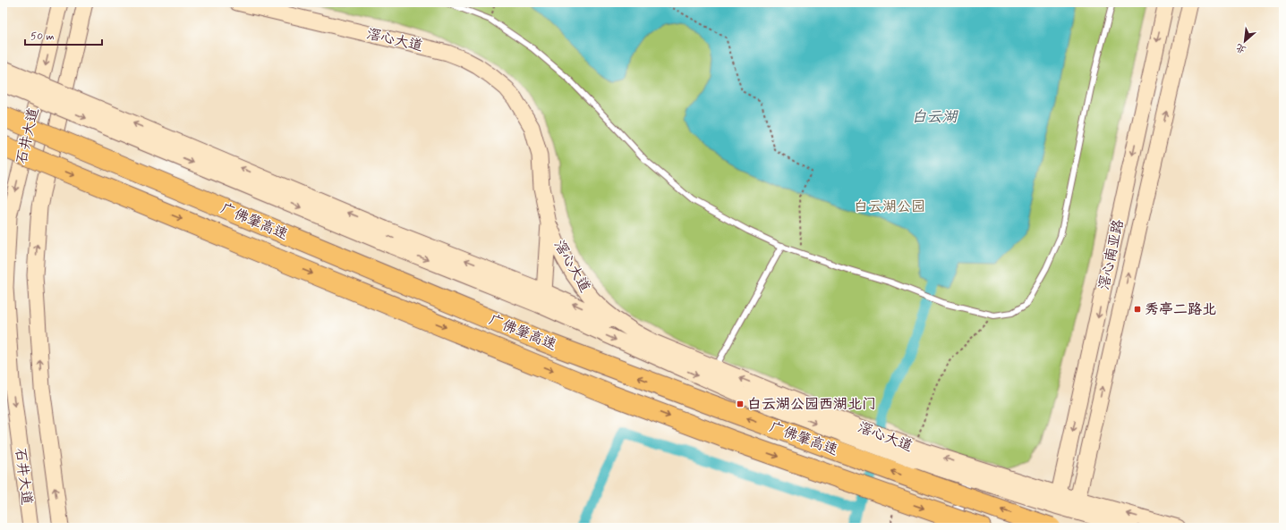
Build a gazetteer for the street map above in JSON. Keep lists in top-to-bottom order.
{
  "streets": {
    "highway": ["广佛肇高速"],
    "street": ["滘心大道", "石井大道", "滘心南亚路"]
  },
  "crossings": [
    ["滘心大道", "滘心南亚路"]
  ],
  "water": ["白云湖"],
  "parks": ["白云湖公园"],
  "places": {
    "transit": ["秀亭二路北", "白云湖公园西湖北门"]
  },
  "scale_bar": "50 m",
  "north": "bottom left"
}
